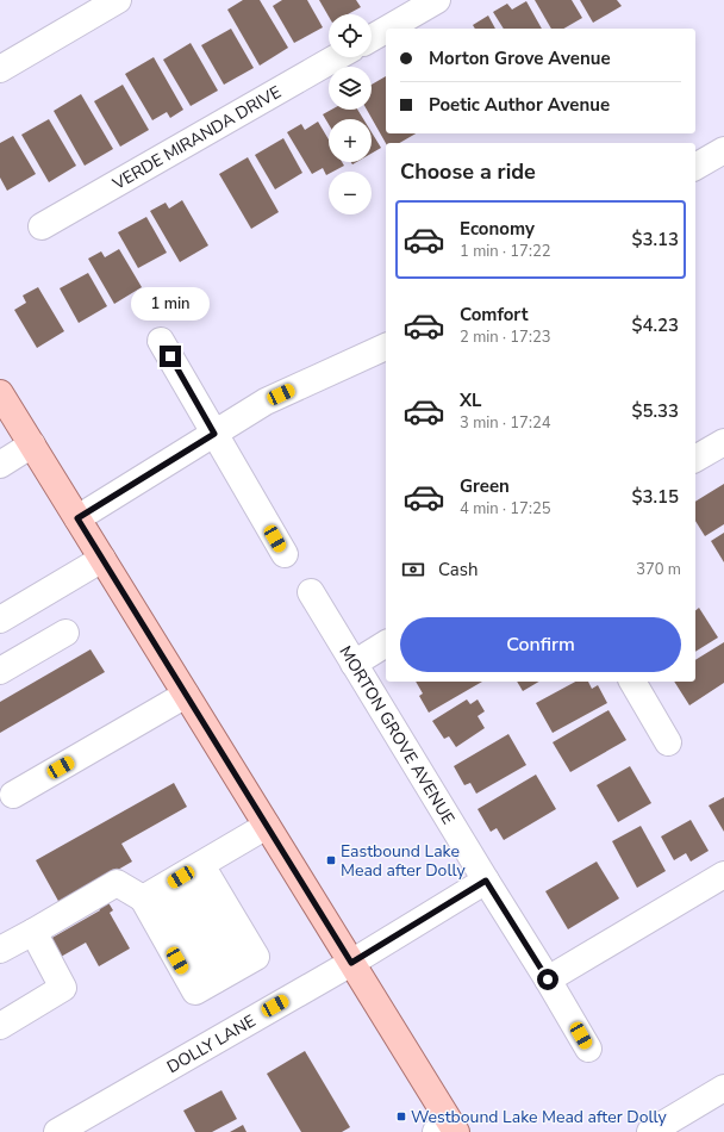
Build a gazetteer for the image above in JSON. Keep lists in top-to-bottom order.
{
  "streets": {
    "street": ["VERDE MIRANDA DRIVE", "MORTON GROVE AVENUE", "DOLLY LANE"]
  },
  "crossings": [
    ["MORTON GROVE AVENUE", "DOLLY LANE"]
  ],
  "places": {
    "transit": ["Eastbound Lake Mead after Dolly", "Westbound Lake Mead after Dolly"]
  },
  "page": {
    "map_buttons": ["+", "−"],
    "banner": ["Morton Grove Avenue", "Poetic Author Avenue"],
    "heading": "Choose a ride",
    "list": [
      {
        "name": "Economy",
        "note": "1 min · 17:22",
        "value": "$3.13"
      },
      {
        "name": "Comfort",
        "note": "2 min · 17:23",
        "value": "$4.23"
      },
      {
        "name": "XL",
        "note": "3 min · 17:24",
        "value": "$5.33"
      },
      {
        "name": "Green",
        "note": "4 min · 17:25",
        "value": "$3.15"
      }
    ],
    "bubble": "1 min",
    "pay": ["Cash", "370 m"],
    "buttons": "Confirm"
  }
}
